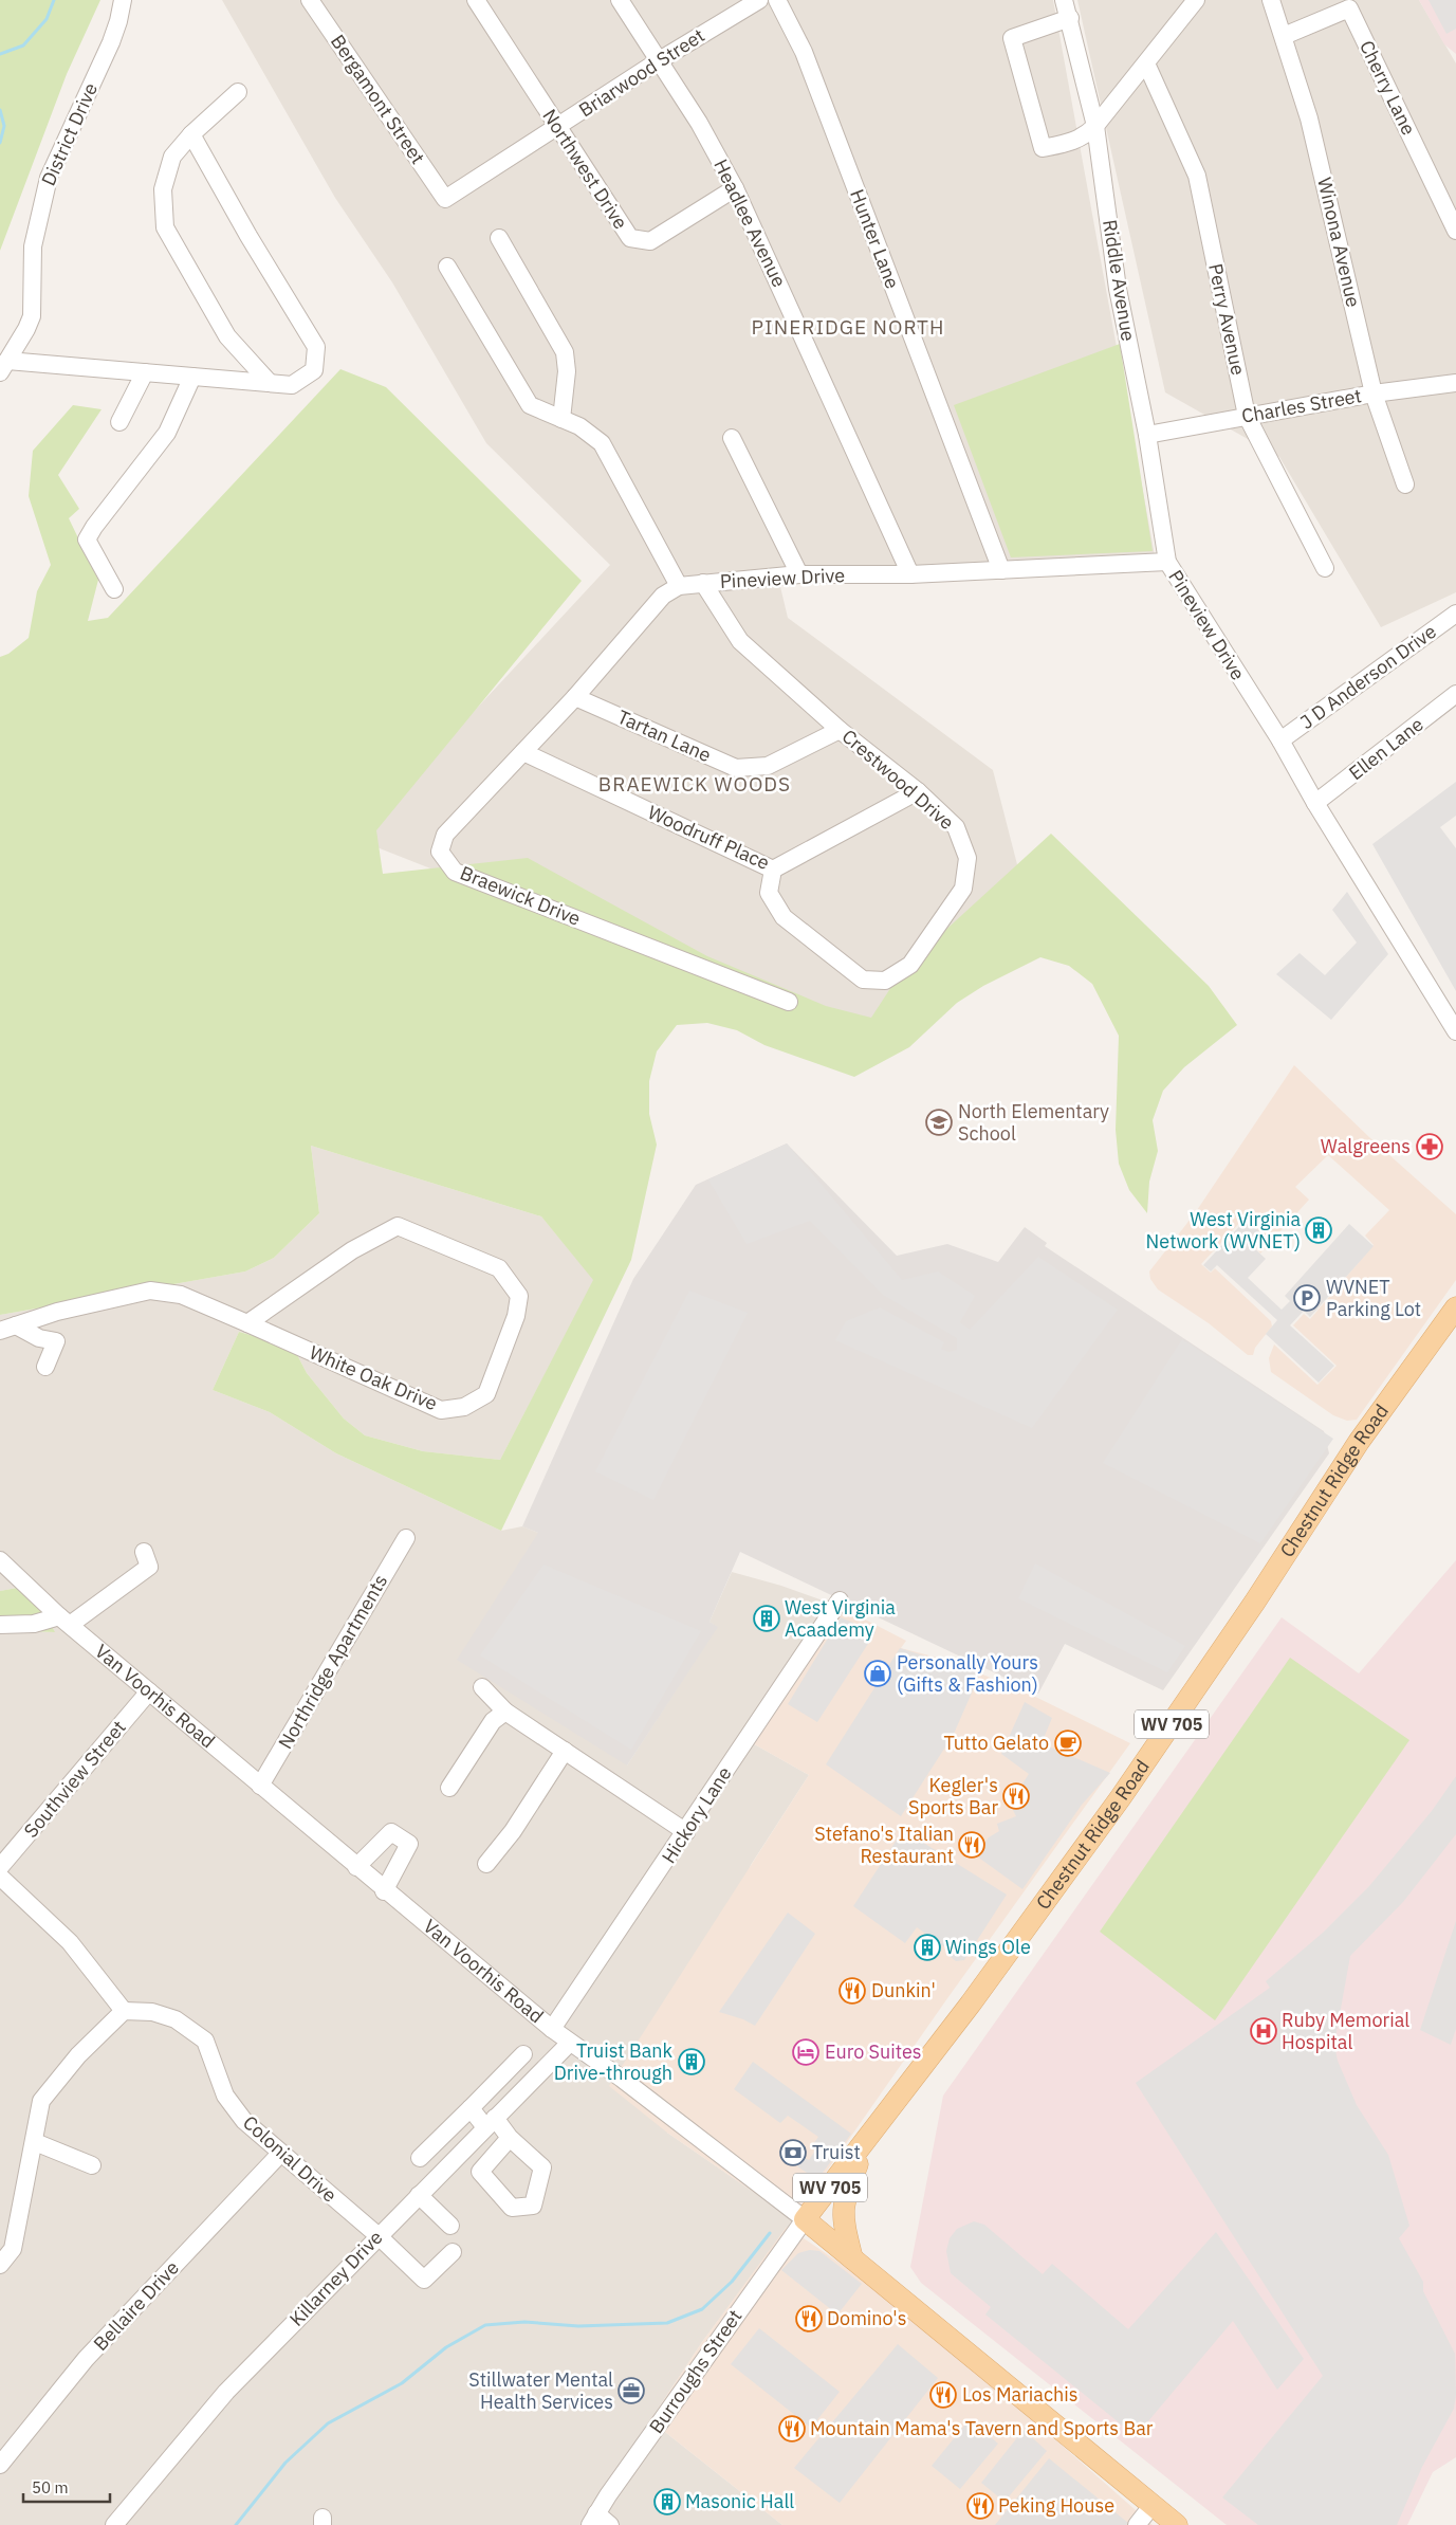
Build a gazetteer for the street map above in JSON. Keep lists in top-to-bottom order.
{
  "streets": {
    "main road": ["Chestnut Ridge Road", "Van Voorhis Road", "WV 705"],
    "street": [
      "Briarwood Street",
      "Cherry Lane",
      "Bergamont Street",
      "District Drive",
      "Northwest Drive",
      "Headlee Avenue",
      "Hunter Lane",
      "Winona Avenue",
      "Riddle Avenue",
      "Perry Avenue",
      "Charles Street",
      "Pineview Drive",
      "J D Anderson Drive",
      "Tartan Lane",
      "Ellen Lane",
      "Crestwood Drive",
      "Woodruff Place",
      "Braewick Drive",
      "White Oak Drive",
      "Northridge Apartments",
      "Southview Street",
      "Hickory Lane",
      "Colonial Drive",
      "Killarney Drive",
      "Bellaire Drive",
      "Burroughs Street"
    ]
  },
  "crossings": [
    ["Briarwood Street", "Bergamont Street"],
    ["Briarwood Street", "Northwest Drive"],
    ["Briarwood Street", "Headlee Avenue"],
    ["Cherry Lane", "Winona Avenue"],
    ["Northwest Drive", "Headlee Avenue"],
    ["Headlee Avenue", "Pineview Drive"],
    ["Hunter Lane", "Pineview Drive"],
    ["Winona Avenue", "Charles Street"],
    ["Riddle Avenue", "Charles Street"],
    ["Riddle Avenue", "Pineview Drive"],
    ["Perry Avenue", "Charles Street"],
    ["Pineview Drive", "J D Anderson Drive"],
    ["Pineview Drive", "Ellen Lane"],
    ["Pineview Drive", "Crestwood Drive"],
    ["Tartan Lane", "Crestwood Drive"],
    ["Tartan Lane", "Braewick Drive"],
    ["Crestwood Drive", "Woodruff Place"],
    ["Woodruff Place", "Braewick Drive"],
    ["Chestnut Ridge Road", "Van Voorhis Road"],
    ["Chestnut Ridge Road", "Burroughs Street"],
    ["Northridge Apartments", "Van Voorhis Road"],
    ["Van Voorhis Road", "Southview Street"],
    ["Van Voorhis Road", "Hickory Lane"],
    ["Van Voorhis Road", "Killarney Drive"],
    ["Van Voorhis Road", "Burroughs Street"],
    ["Colonial Drive", "Killarney Drive"],
    ["Colonial Drive", "Bellaire Drive"]
  ],
  "districts": ["PINERIDGE NORTH", "BRAEWICK WOODS"],
  "places": {
    "school or university": ["North Elementary School"],
    "pharmacy": ["Walgreens"],
    "building": [
      "West Virginia Network (WVNET)",
      "West Virginia Acaademy",
      "Wings Ole",
      "Truist Bank Drive-through",
      "Masonic Hall"
    ],
    "parking": ["WVNET Parking Lot"],
    "shop": ["Personally Yours (Gifts & Fashion)"],
    "cafe": ["Tutto Gelato"],
    "restaurant": [
      "Kegler's Sports Bar",
      "Stefano's Italian Restaurant",
      "Dunkin'",
      "Domino's",
      "Los Mariachis",
      "Mountain Mama's Tavern and Sports Bar",
      "Peking House"
    ],
    "hospital": ["Ruby Memorial Hospital"],
    "hotel": ["Euro Suites"],
    "bank": ["Truist"],
    "office": ["Stillwater Mental Health Services"]
  },
  "scale_bar": "50 m"
}
